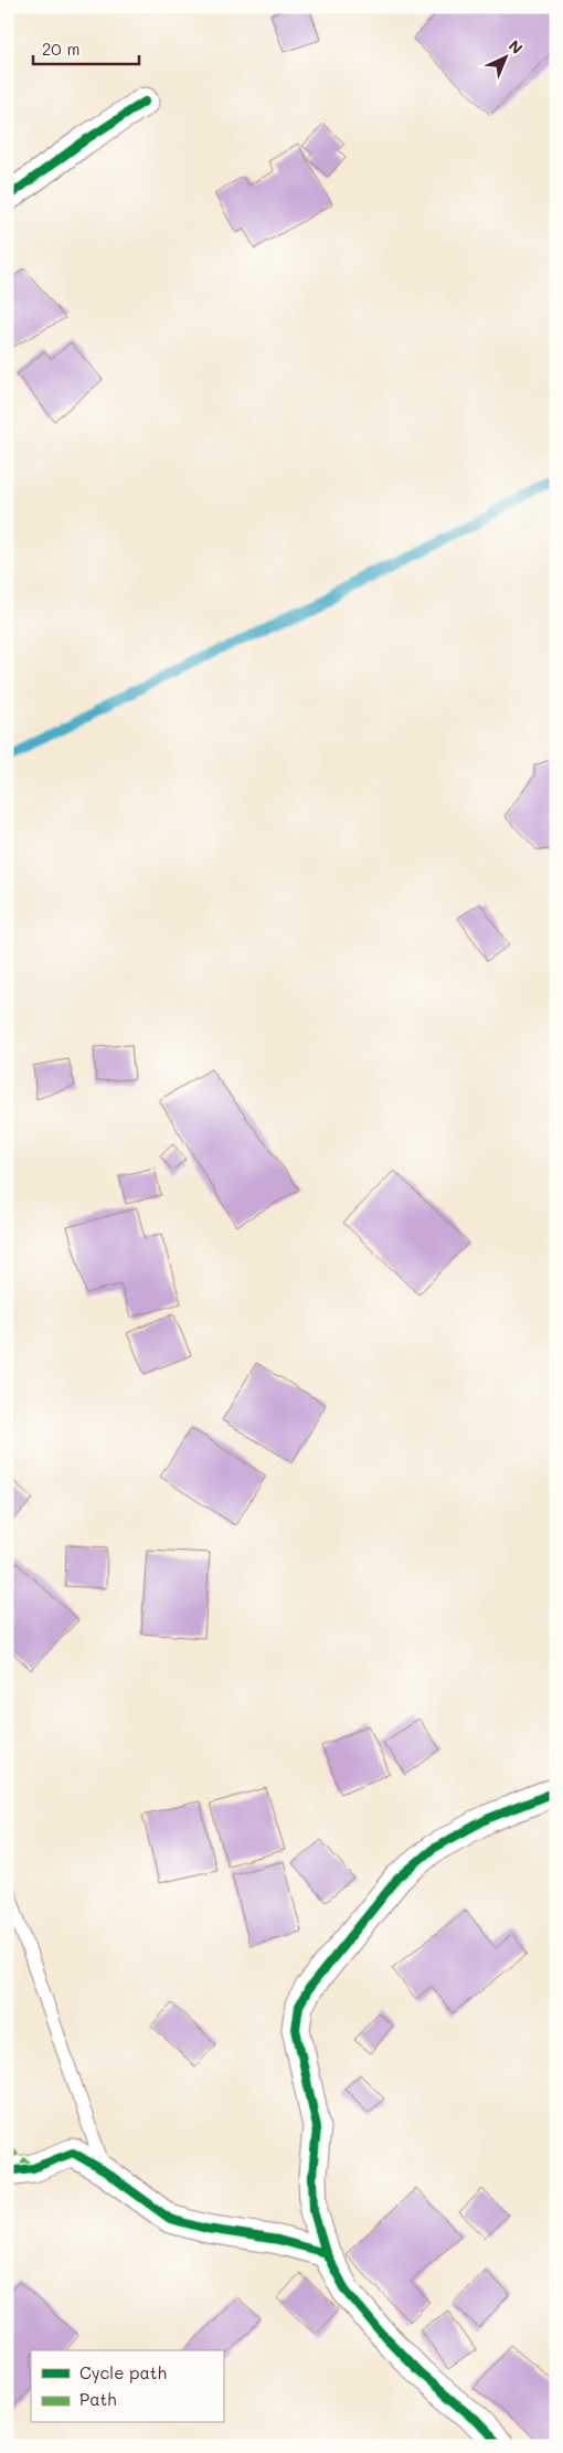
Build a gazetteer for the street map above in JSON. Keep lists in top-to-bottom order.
{
  "legend": ["Cycle path", "Path"],
  "scale_bar": "20 m",
  "north": "top right"
}
